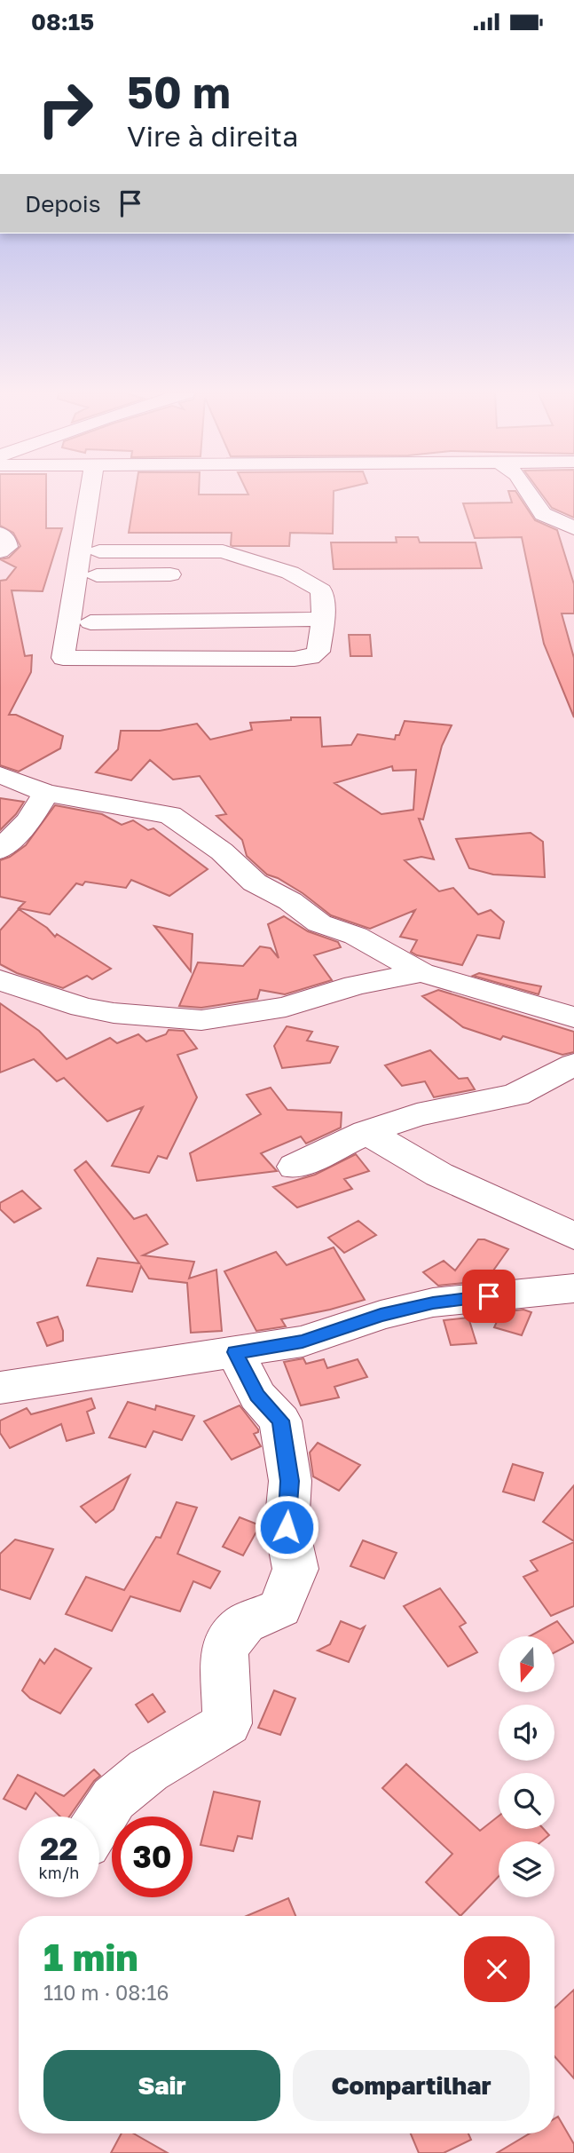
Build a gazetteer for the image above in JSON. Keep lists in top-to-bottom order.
{
  "north": "bottom",
  "page": {
    "status": "08:15",
    "turn": ["50 m", "Vire à direita"],
    "then": "Depois",
    "speed": "22 km/h",
    "limit": "30",
    "heading": ["1 min", "110 m · 08:16"],
    "buttons": ["Sair", "Compartilhar"]
  }
}
